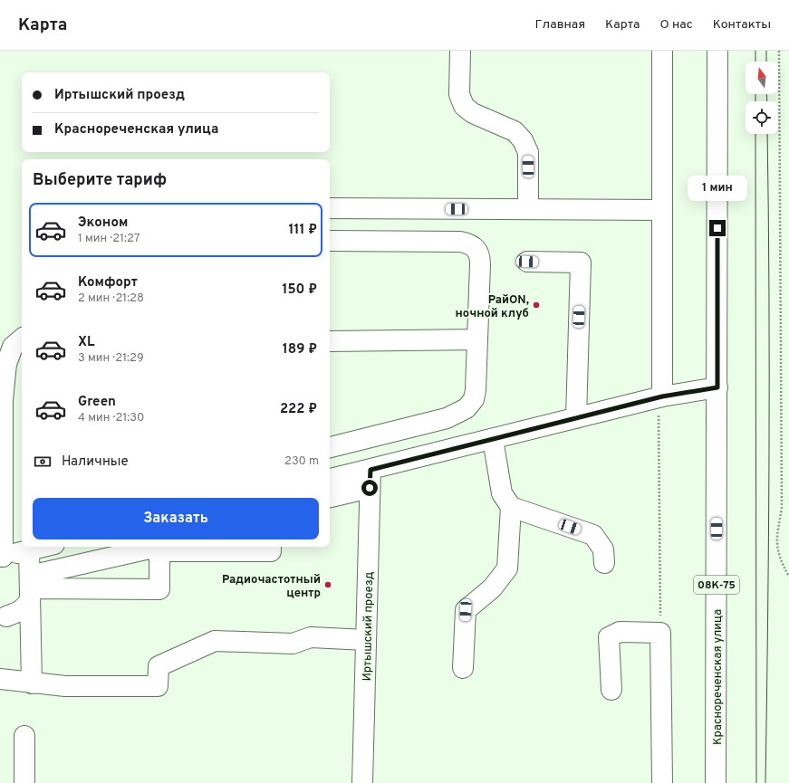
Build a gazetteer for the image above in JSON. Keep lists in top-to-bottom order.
{
  "streets": {
    "street": ["08К-75", "Иртышский проезд", "Краснореченская улица"]
  },
  "places": ["РайON, ночной клуб", "Радиочастотный центр"],
  "north": "top",
  "page": {
    "header": "Карта",
    "nav": [
      "Главная",
      "Карта",
      "О нас",
      "Контакты"
    ],
    "banner": ["Иртышский проезд", "Краснореченская улица"],
    "heading": "Выберите тариф",
    "bubble": "1 мин",
    "list": [
      {
        "name": "Эконом",
        "note": "1 мин · 21:27",
        "value": "111 ₽"
      },
      {
        "name": "Комфорт",
        "note": "2 мин · 21:28",
        "value": "150 ₽"
      },
      {
        "name": "XL",
        "note": "3 мин · 21:29",
        "value": "189 ₽"
      },
      {
        "name": "Green",
        "note": "4 мин · 21:30",
        "value": "222 ₽"
      }
    ],
    "pay": ["Наличные", "230 m"],
    "buttons": "Заказать"
  }
}
